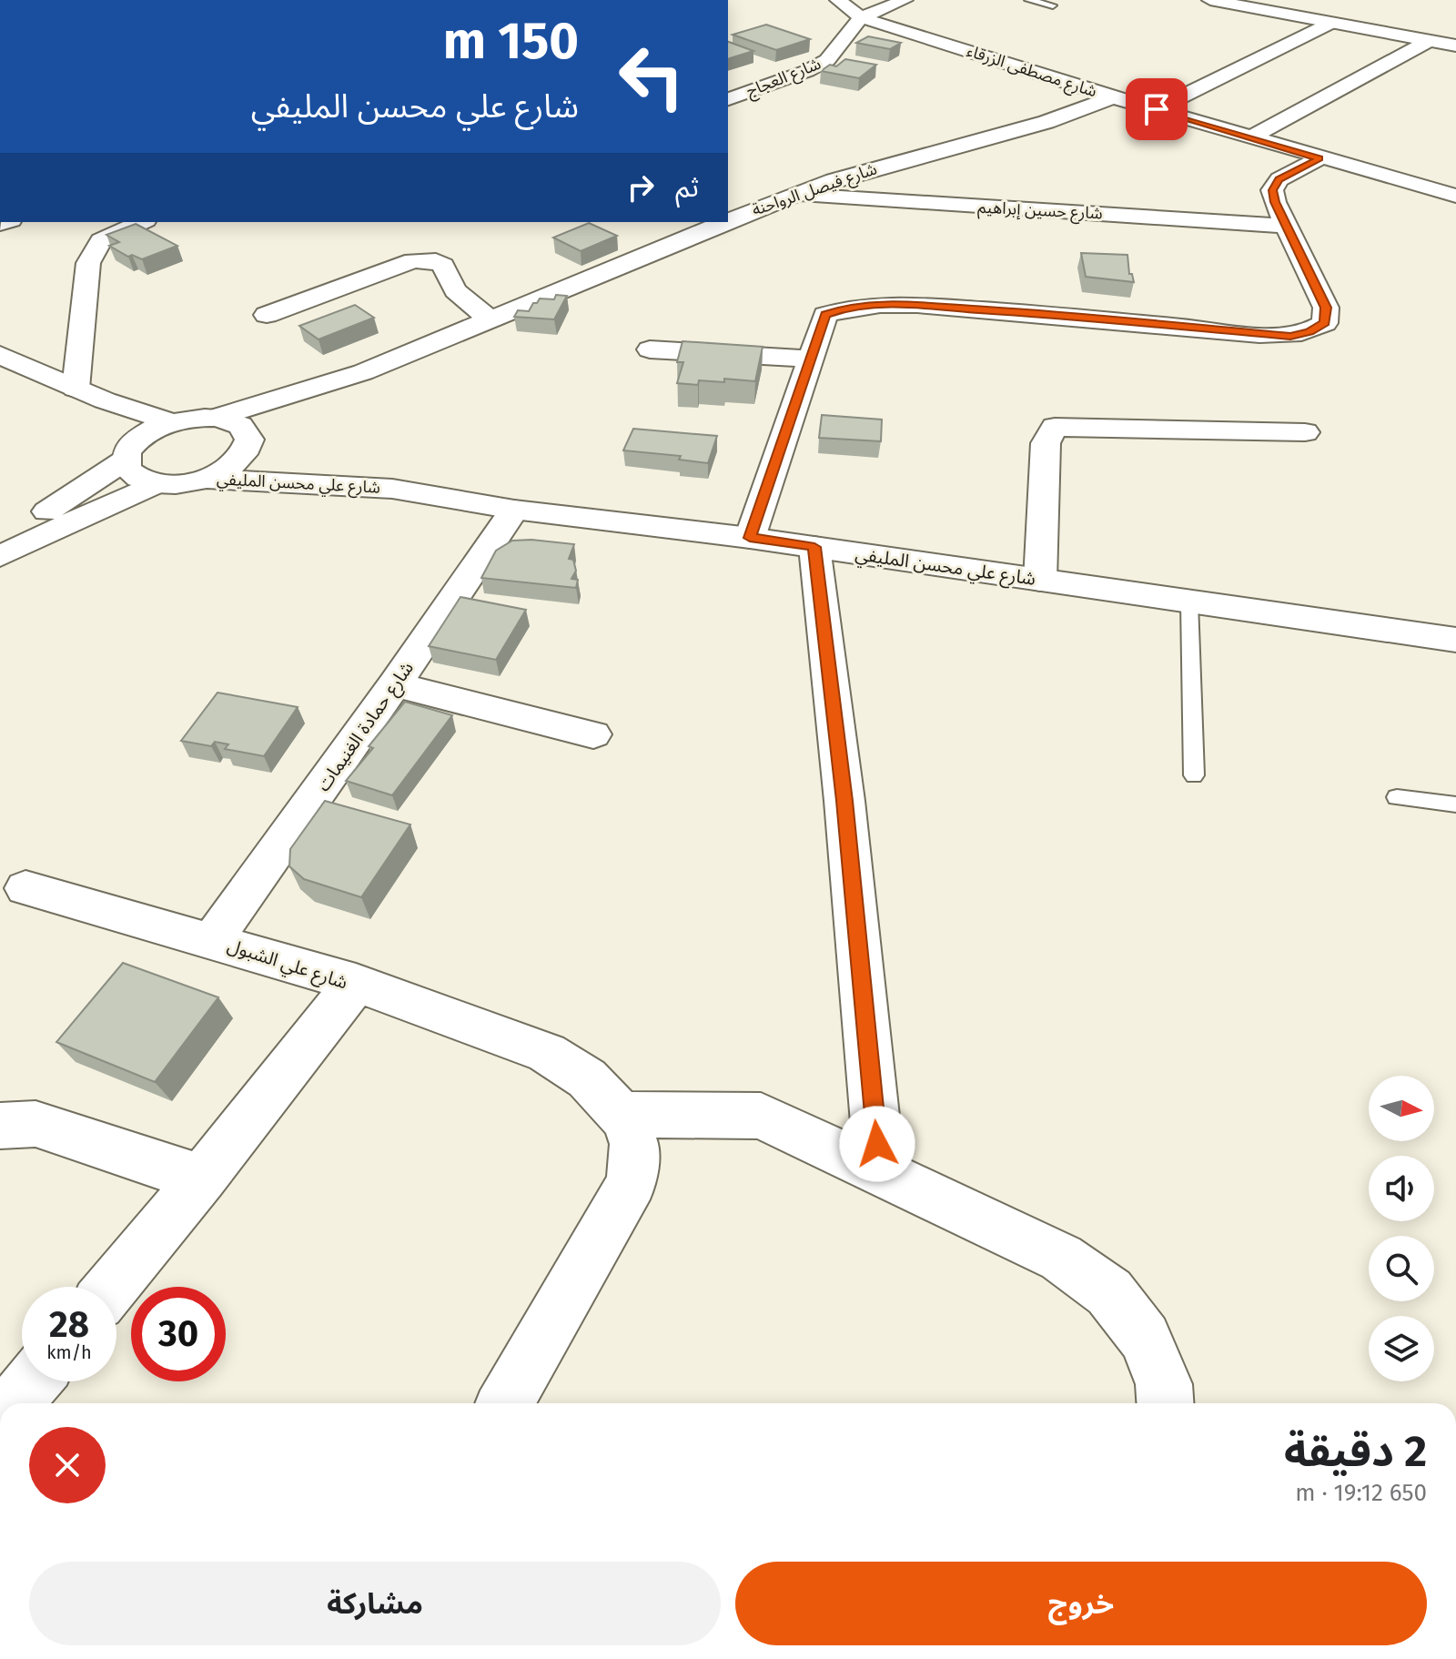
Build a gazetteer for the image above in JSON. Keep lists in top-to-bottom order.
{
  "streets": {
    "street": [
      "شارع مصطفى الزرقاء",
      "شارع العجاج",
      "شارع فيصل الرواحنة",
      "شارع حسين إبراهيم",
      "شارع علي محسن المليفي",
      "شارع حمادة الغنيمات",
      "شارع علي الشبول"
    ]
  },
  "crossings": [
    ["شارع مصطفى الزرقاء", "شارع العجاج"],
    ["شارع مصطفى الزرقاء", "شارع فيصل الرواحنة"],
    ["شارع فيصل الرواحنة", "شارع حسين إبراهيم"],
    ["شارع فيصل الرواحنة", "شارع علي محسن المليفي"],
    ["شارع علي محسن المليفي", "شارع حمادة الغنيمات"],
    ["شارع حمادة الغنيمات", "شارع علي الشبول"]
  ],
  "north": "right",
  "page": {
    "turn": ["150 m", "شارع علي محسن المليفي"],
    "then": "ثم",
    "speed": "28 km/h",
    "limit": "30",
    "heading": ["2 دقيقة", "650 m · 19:12"],
    "buttons": ["خروج", "مشاركة"]
  }
}
